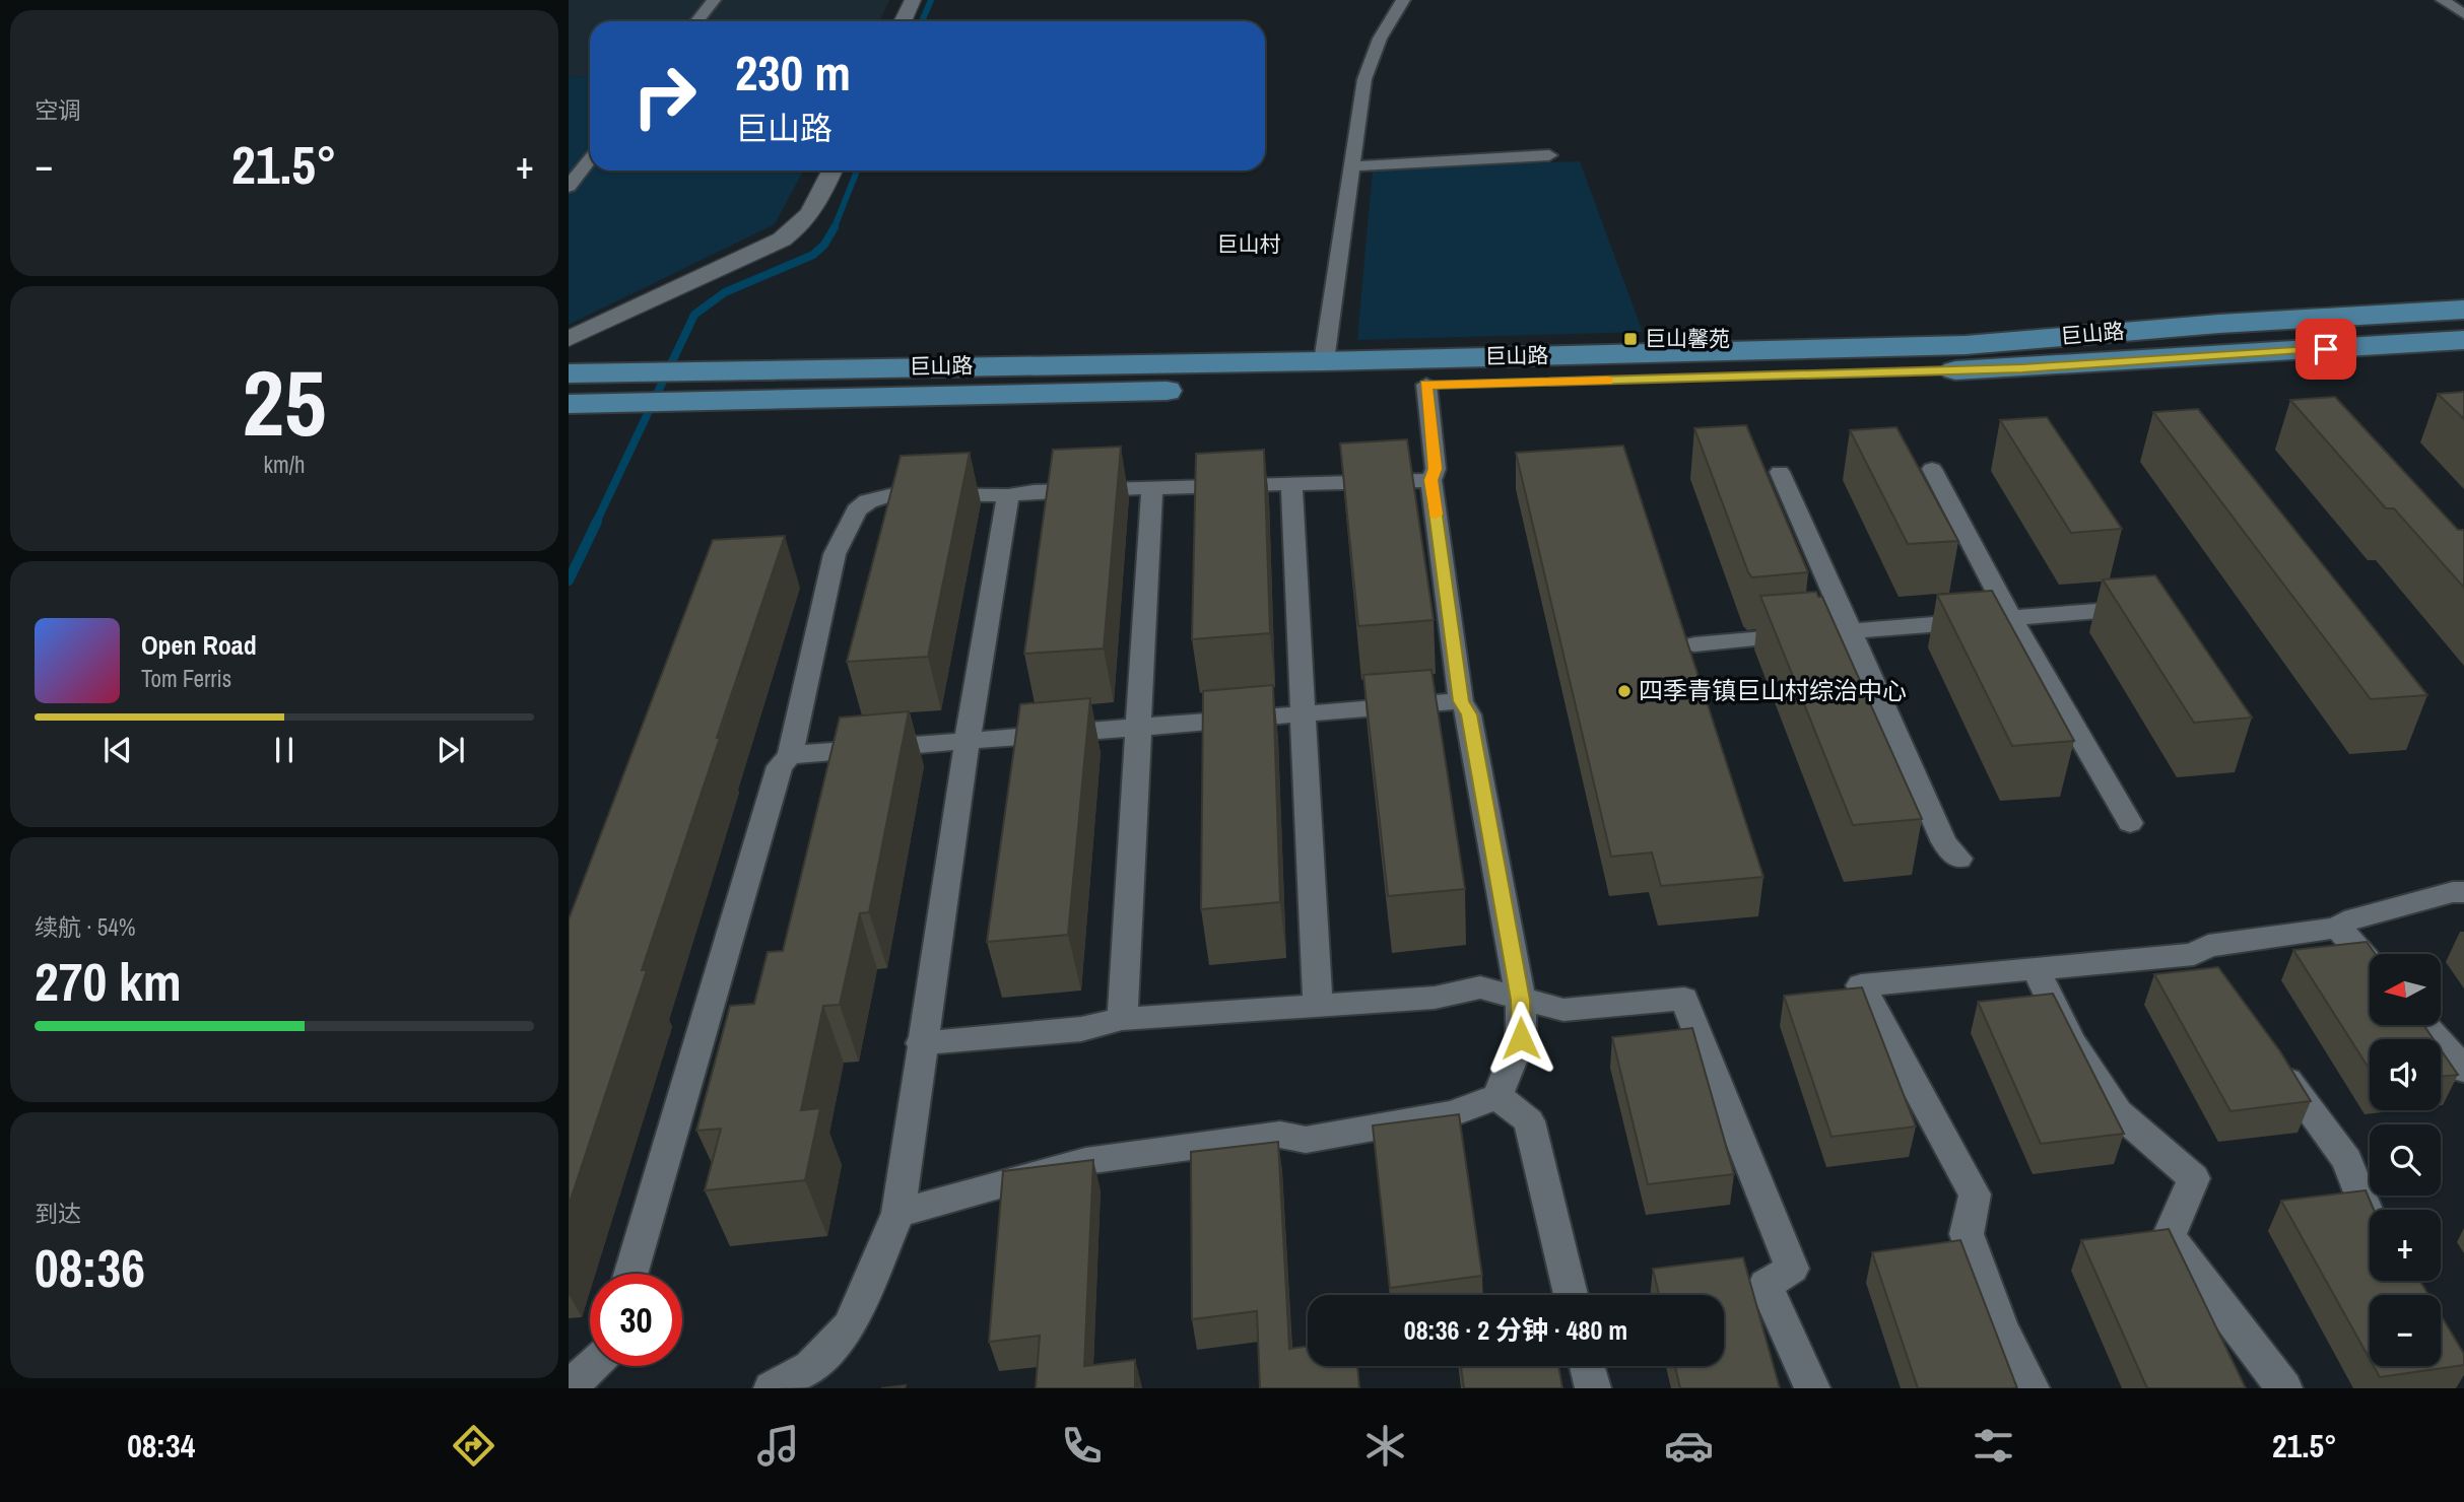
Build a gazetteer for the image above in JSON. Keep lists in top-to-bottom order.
{
  "streets": {
    "main road": ["巨山路"]
  },
  "districts": ["巨山村"],
  "places": {
    "transit": ["巨山馨苑"],
    "other": ["四季青镇巨山村综治中心"]
  },
  "north": "left",
  "page": {
    "tile": [
      "空调",
      ["25", "km/h"],
      ["续航 · 54%", "270 km"],
      ["到达", "08:36"]
    ],
    "turn": ["230 m", "巨山路"],
    "heat": ["−", "21.5°", "+"],
    "song": ["Open Road", "Tom Ferris"],
    "map_buttons": ["+", "−"],
    "limit": "30",
    "trip": "08:36 · 2 分钟 · 480 m",
    "tabs": ["08:34", "21.5°"]
  }
}
